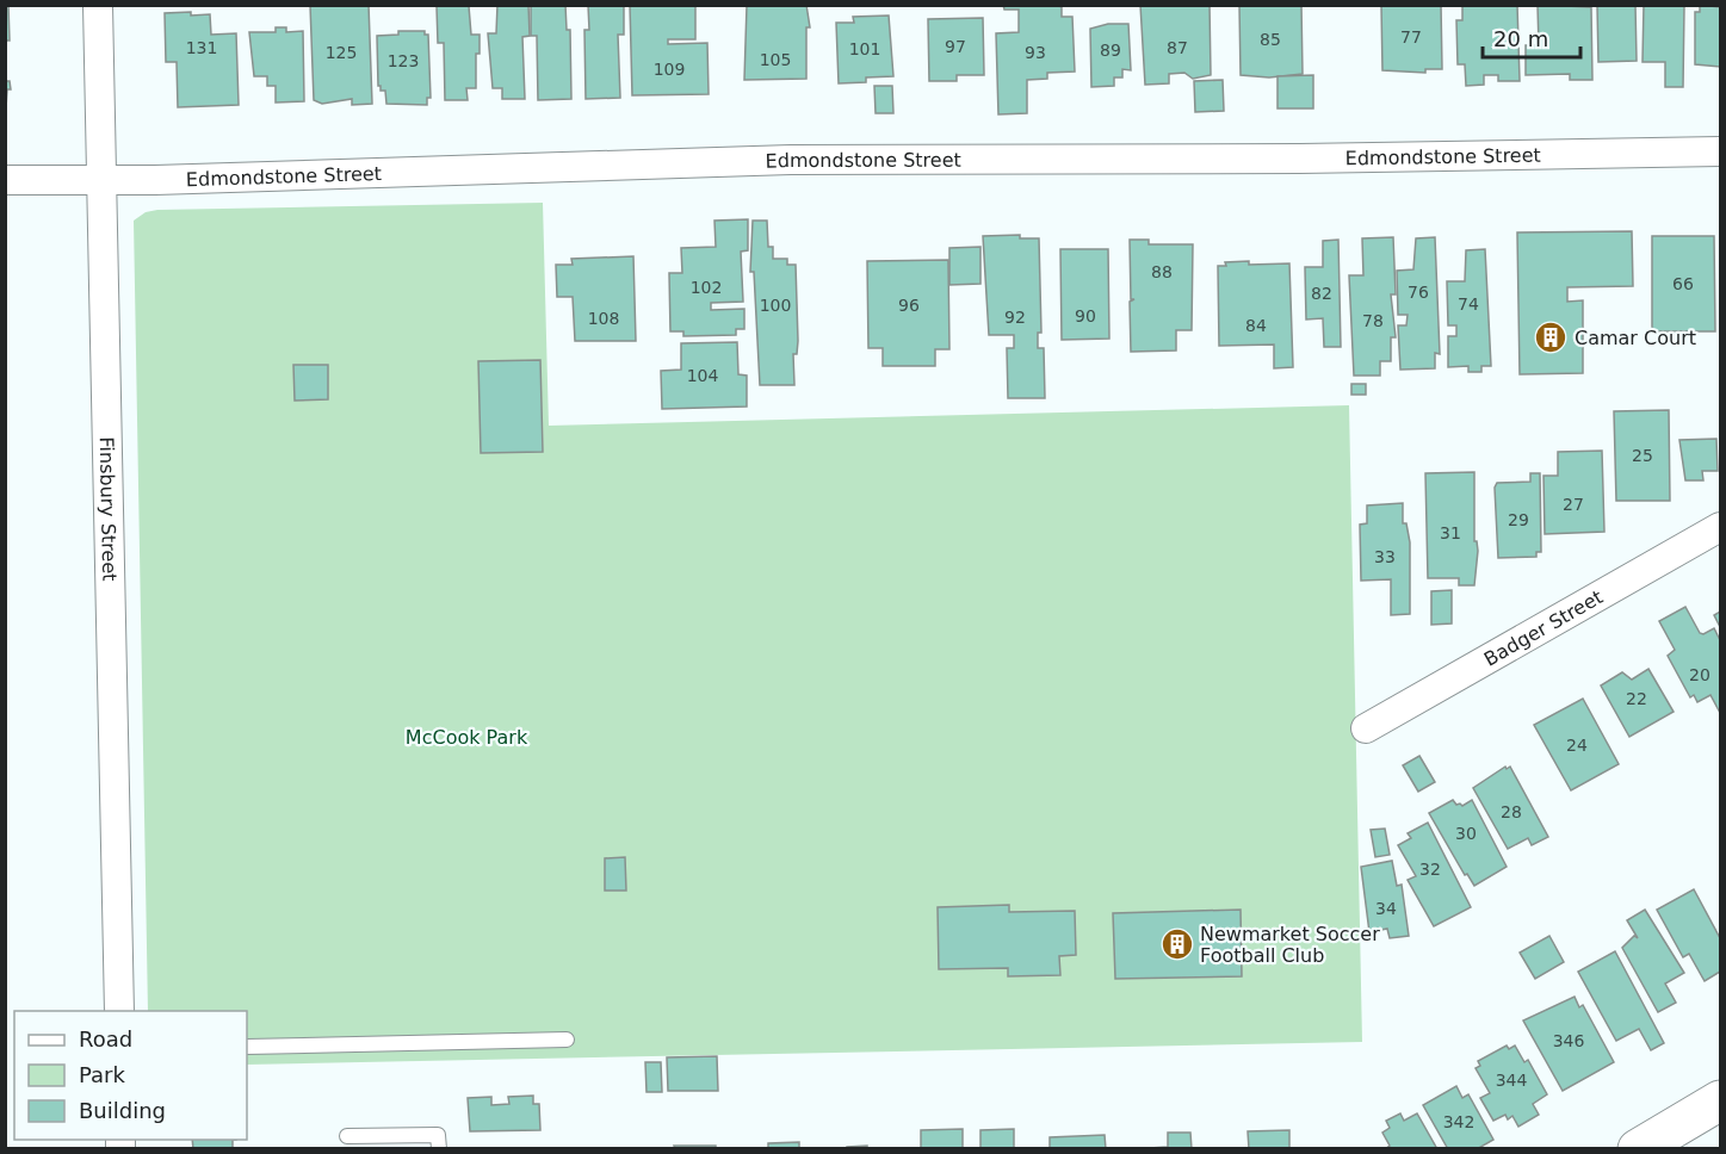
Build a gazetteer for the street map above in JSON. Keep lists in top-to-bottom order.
{
  "streets": {
    "street": ["Edmondstone Street", "Finsbury Street", "Badger Street"]
  },
  "crossings": [
    ["Edmondstone Street", "Finsbury Street"]
  ],
  "parks": ["McCook Park"],
  "places": {
    "building": ["Camar Court", "Newmarket Soccer Football Club"]
  },
  "house_numbers": [
    "77",
    "85",
    "97",
    "131",
    "87",
    "101",
    "89",
    "125",
    "93",
    "105",
    "123",
    "109",
    "88",
    "66",
    "102",
    "76",
    "82",
    "74",
    "100",
    "96",
    "90",
    "92",
    "108",
    "78",
    "84",
    "104",
    "25",
    "27",
    "29",
    "31",
    "33",
    "20",
    "22",
    "24",
    "28",
    "30",
    "32",
    "34",
    "346",
    "344",
    "342"
  ],
  "legend": ["Road", "Park", "Building"],
  "scale_bar": "20 m"
}
